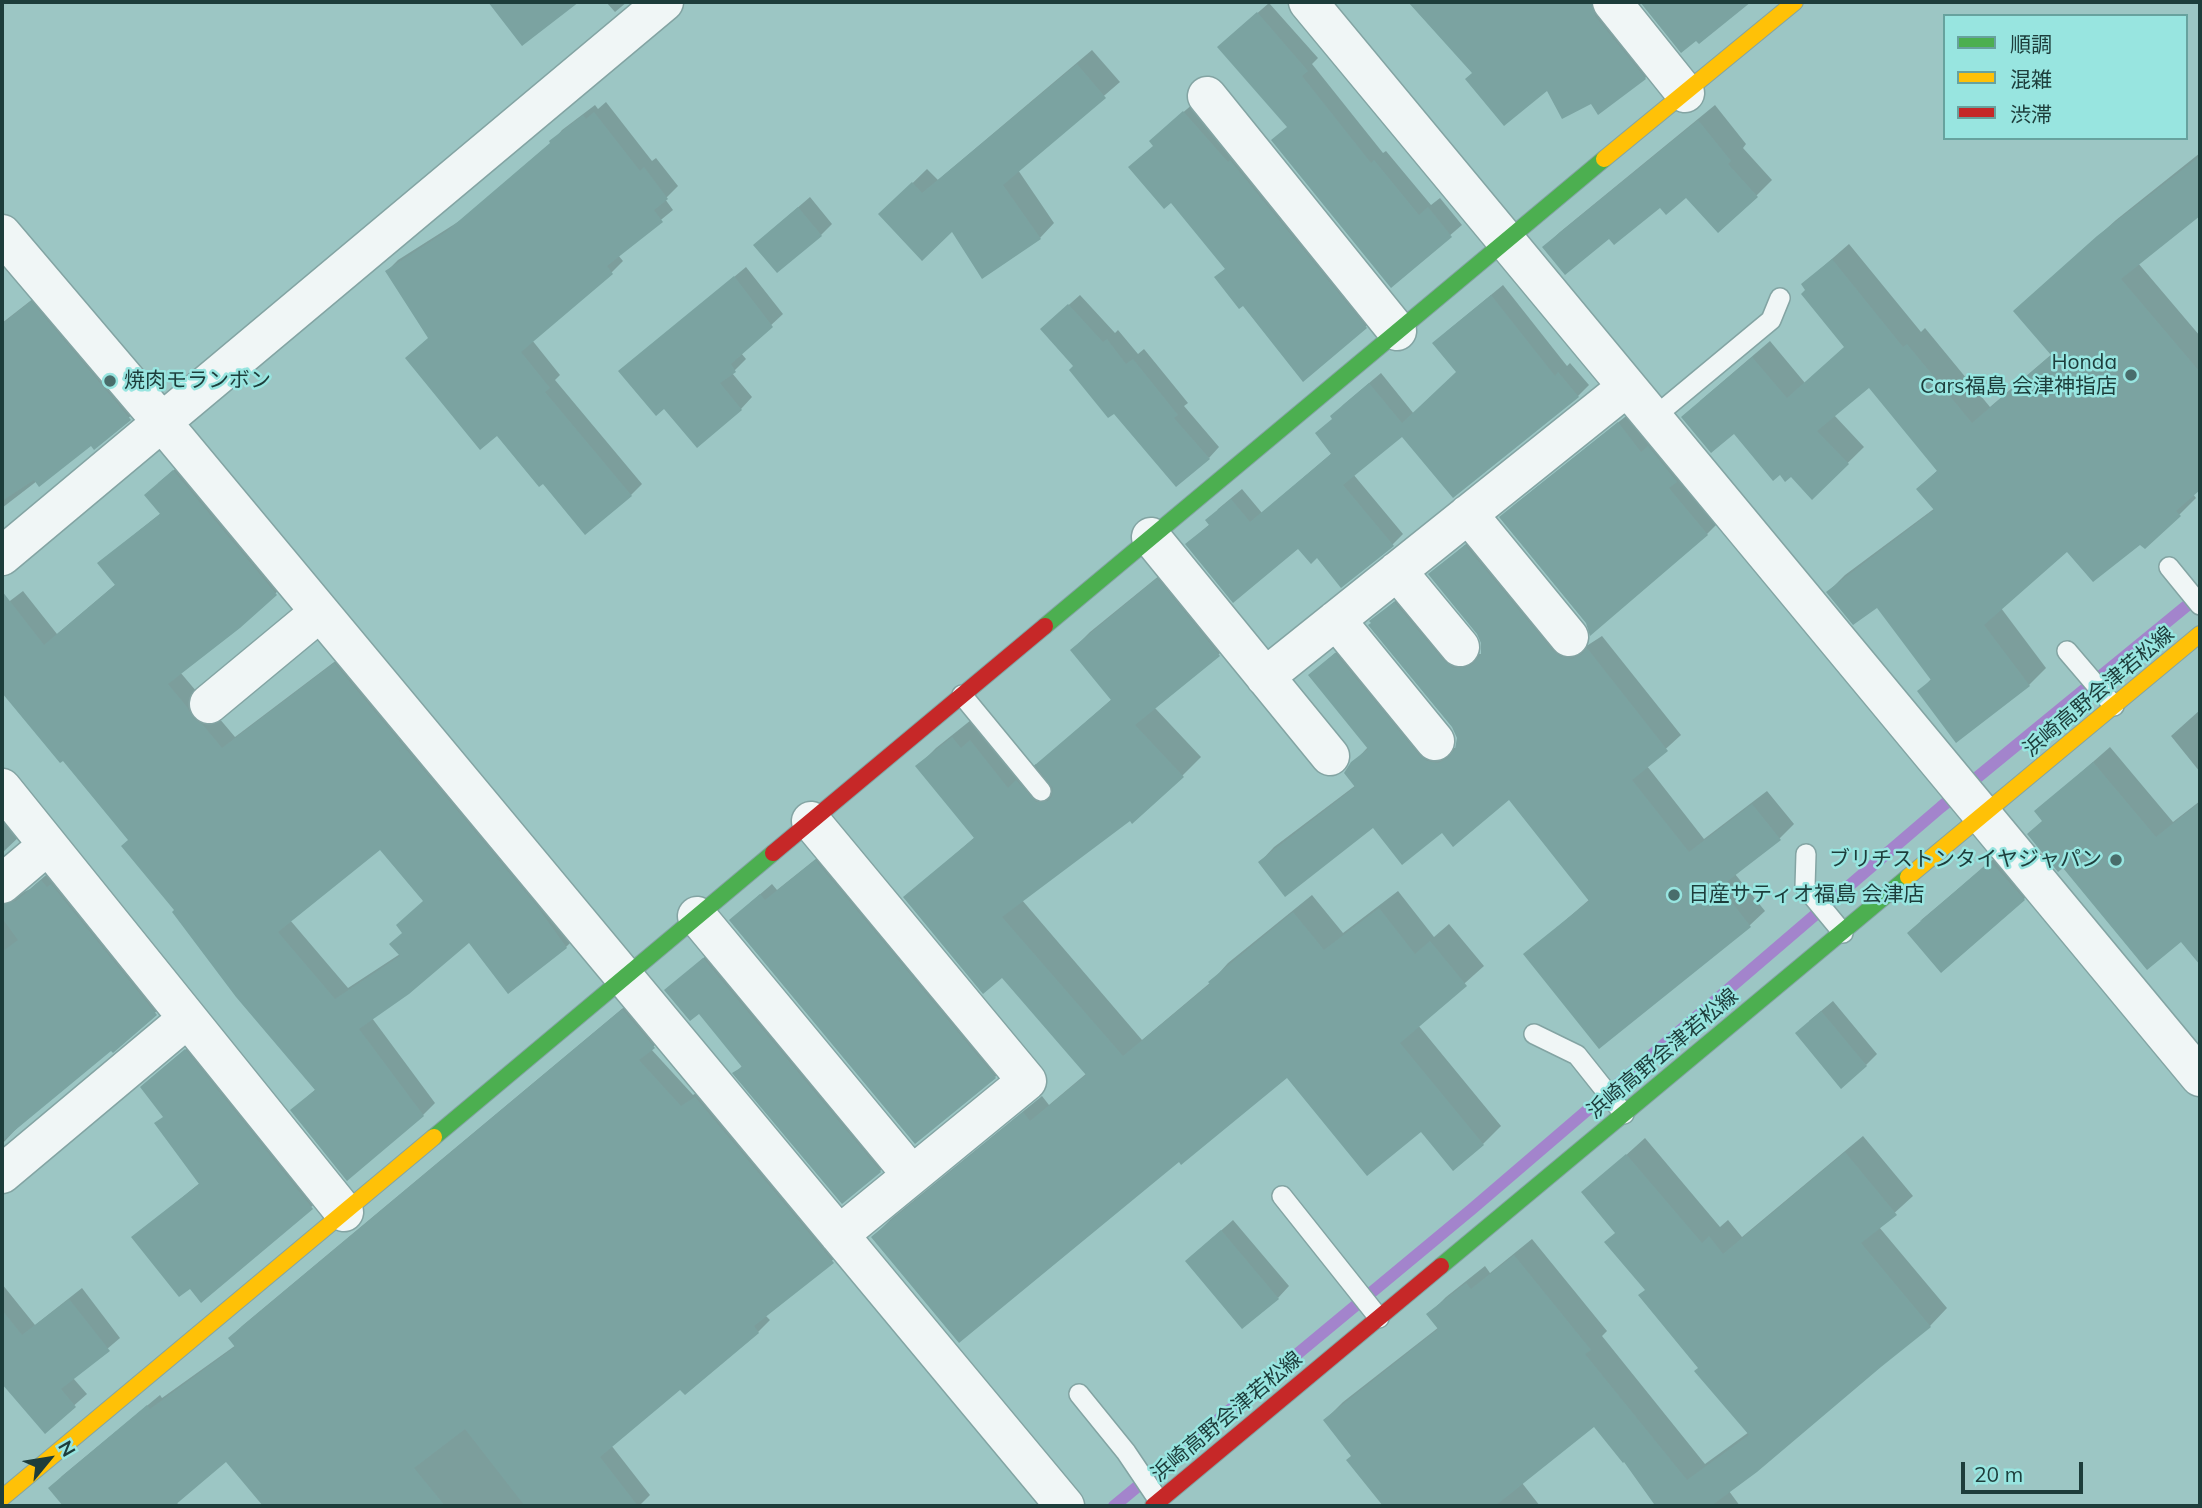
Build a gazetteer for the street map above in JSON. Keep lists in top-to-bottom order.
{
  "streets": {
    "street": ["浜崎高野会津若松線"]
  },
  "places": [
    "Honda Cars福島 会津神指店",
    "焼肉モランボン",
    "ブリチストンタイヤジャパン",
    "日産サティオ福島 会津店"
  ],
  "legend": ["順調", "混雑", "渋滞"],
  "scale_bar": "20 m",
  "north": "top right"
}
